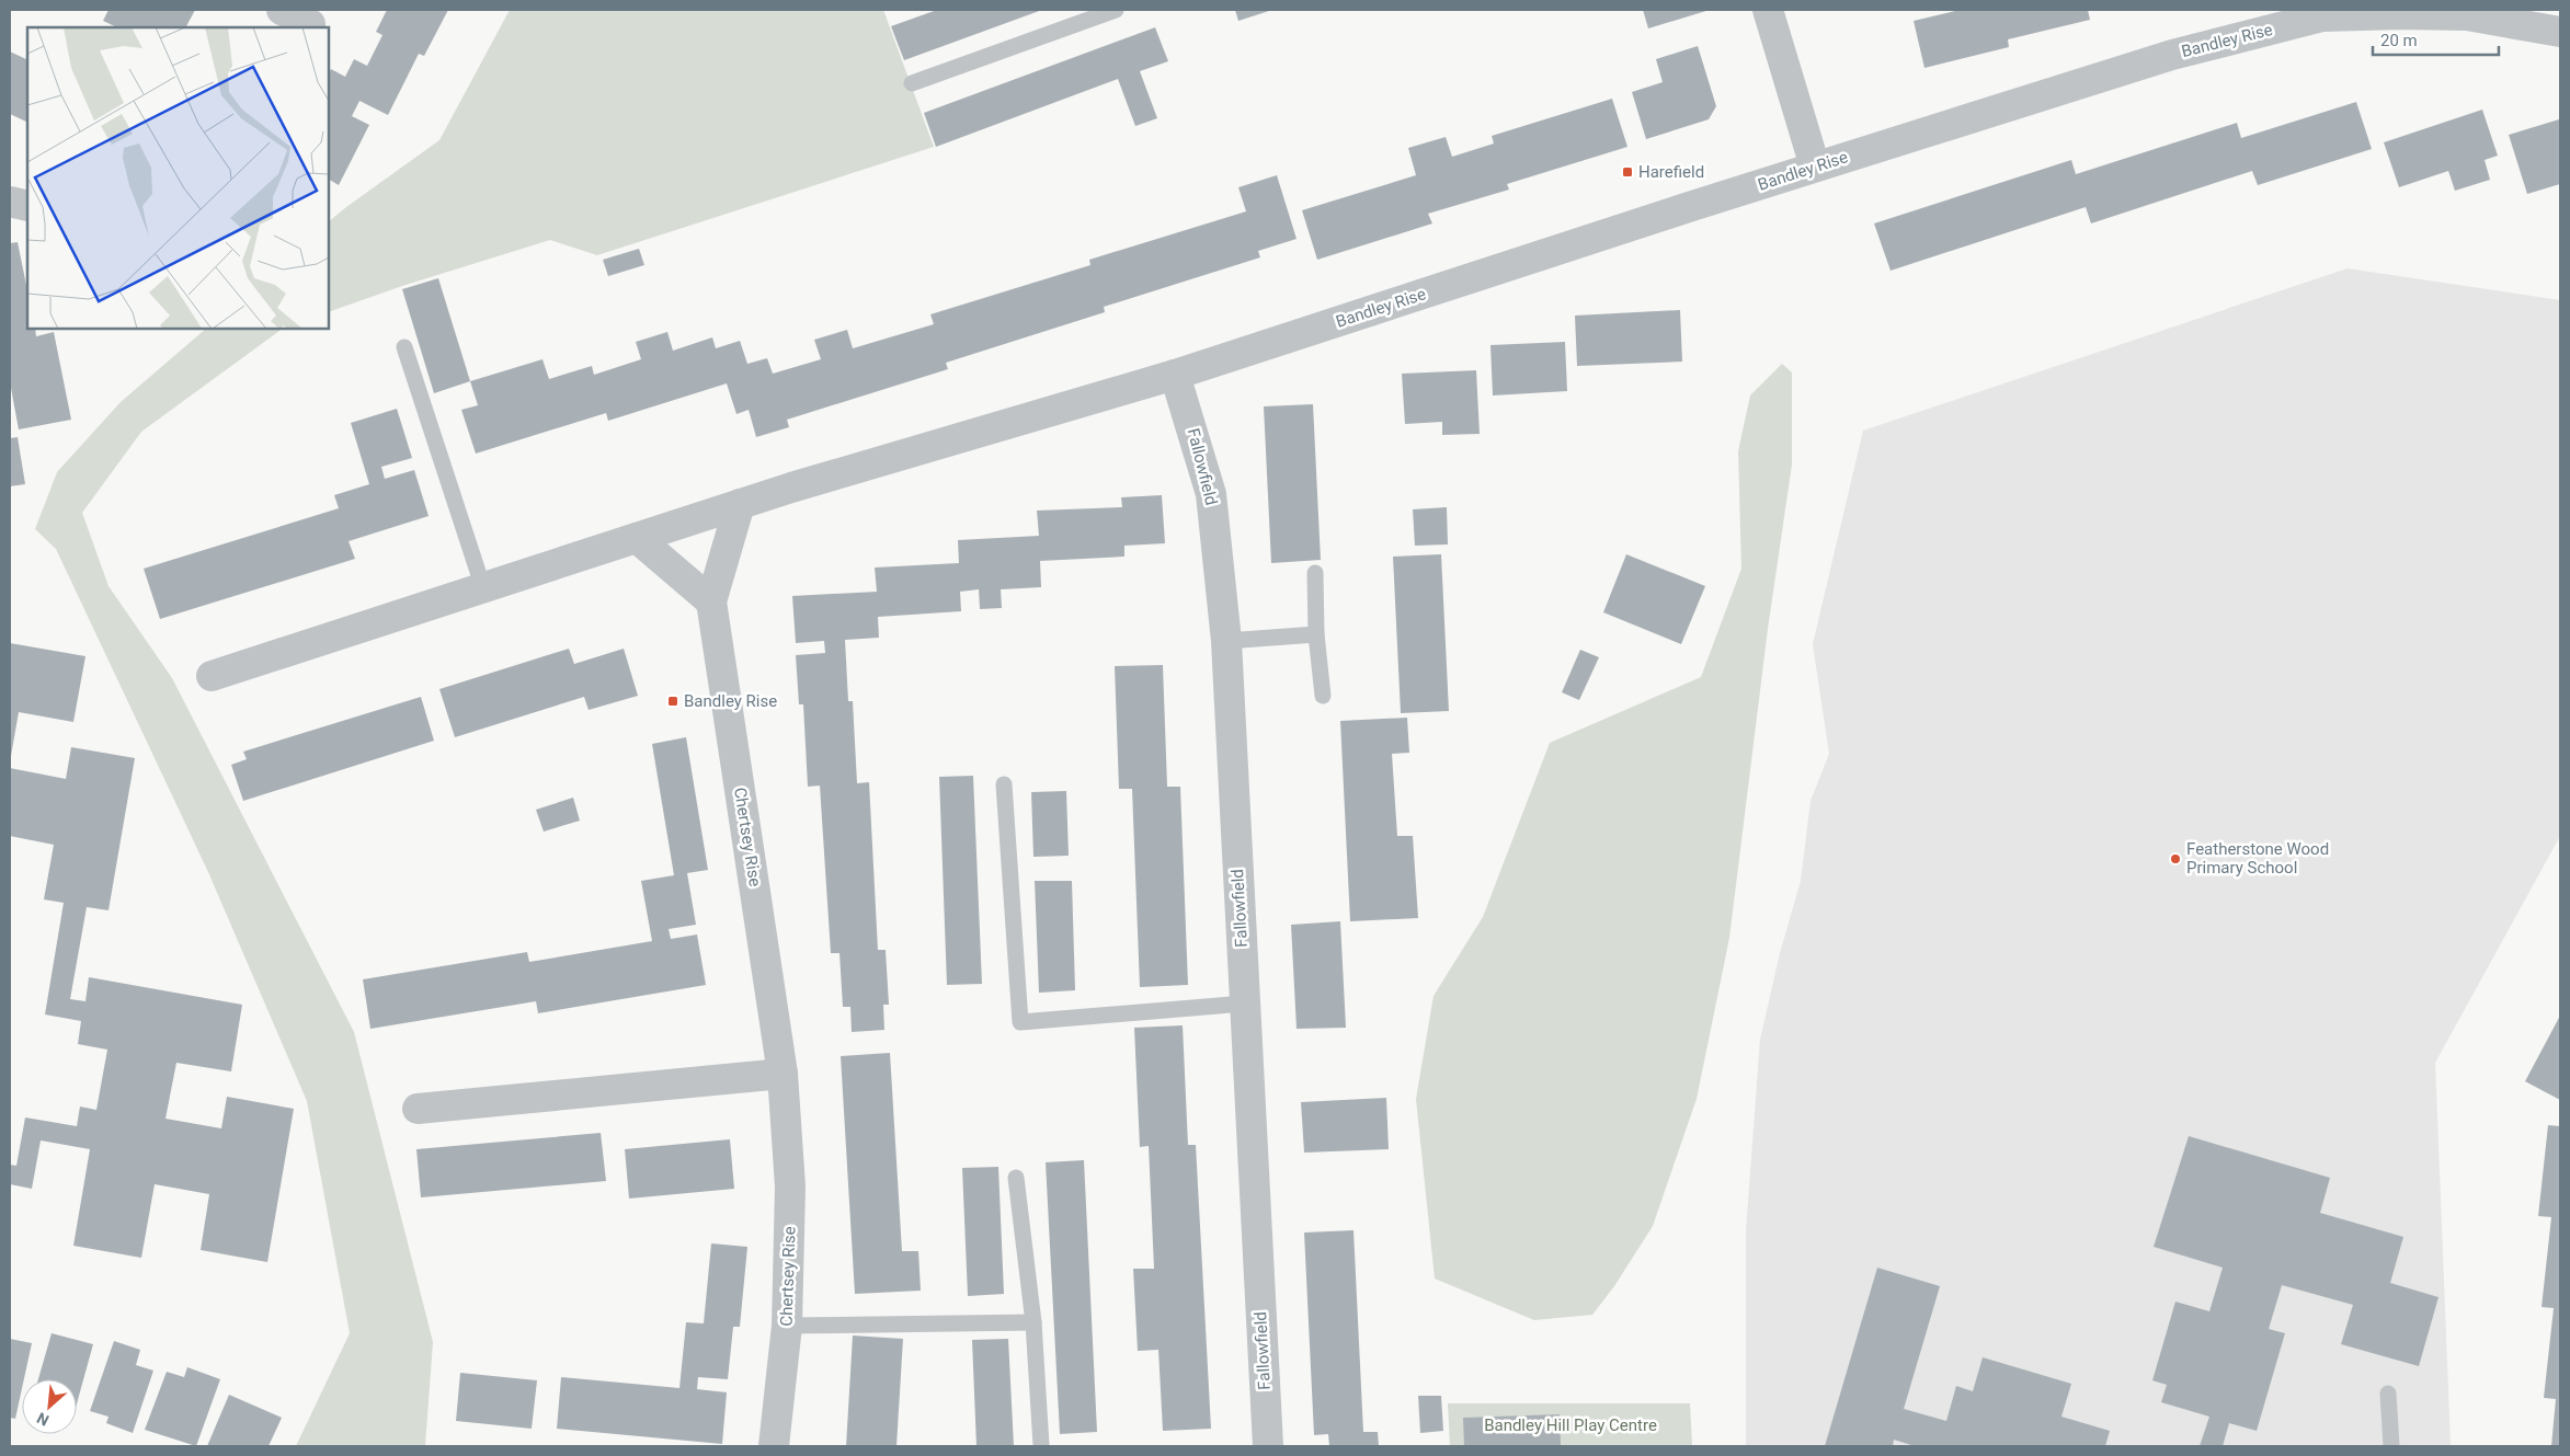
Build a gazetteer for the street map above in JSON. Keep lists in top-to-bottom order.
{
  "streets": {
    "street": ["Bandley Rise", "Fallowfield", "Chertsey Rise"]
  },
  "crossings": [
    ["Bandley Rise", "Fallowfield"],
    ["Bandley Rise", "Chertsey Rise"]
  ],
  "parks": ["Bandley Hill Play Centre"],
  "places": {
    "transit": ["Harefield", "Bandley Rise"],
    "other": ["Featherstone Wood Primary School"]
  },
  "scale_bar": "20 m",
  "north": "bottom left"
}
